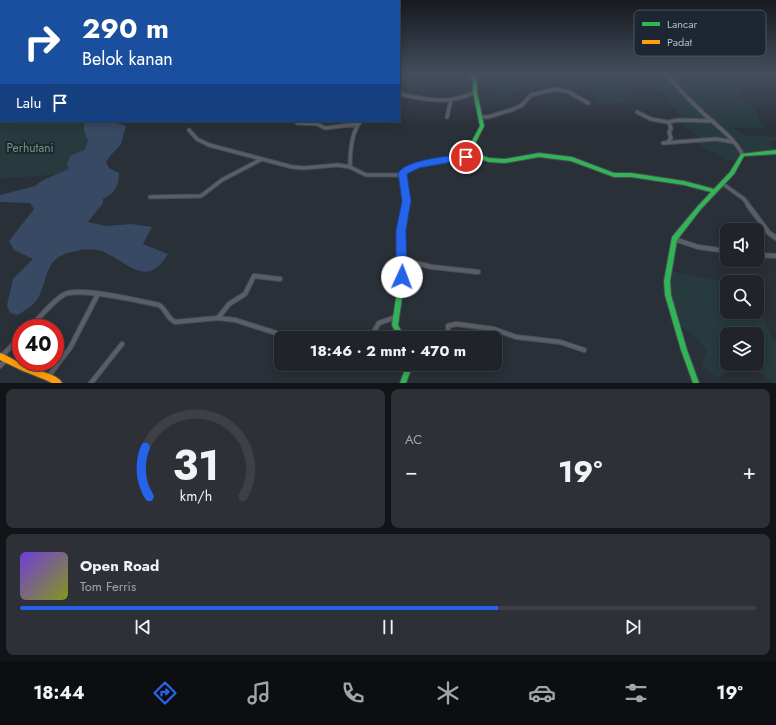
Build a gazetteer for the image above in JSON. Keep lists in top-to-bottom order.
{
  "parks": ["Perhutani"],
  "legend": ["Lancar", "Padat"],
  "page": {
    "turn": ["290 m", "Belok kanan"],
    "then": "Lalu",
    "limit": "40",
    "trip": "18:46 · 2 mnt · 470 m",
    "tile": "AC",
    "heat": ["−", "19°", "+"],
    "song": ["Open Road", "Tom Ferris"],
    "tabs": ["18:44", "19°"],
    "gauge": ["31", "km/h"]
  }
}
